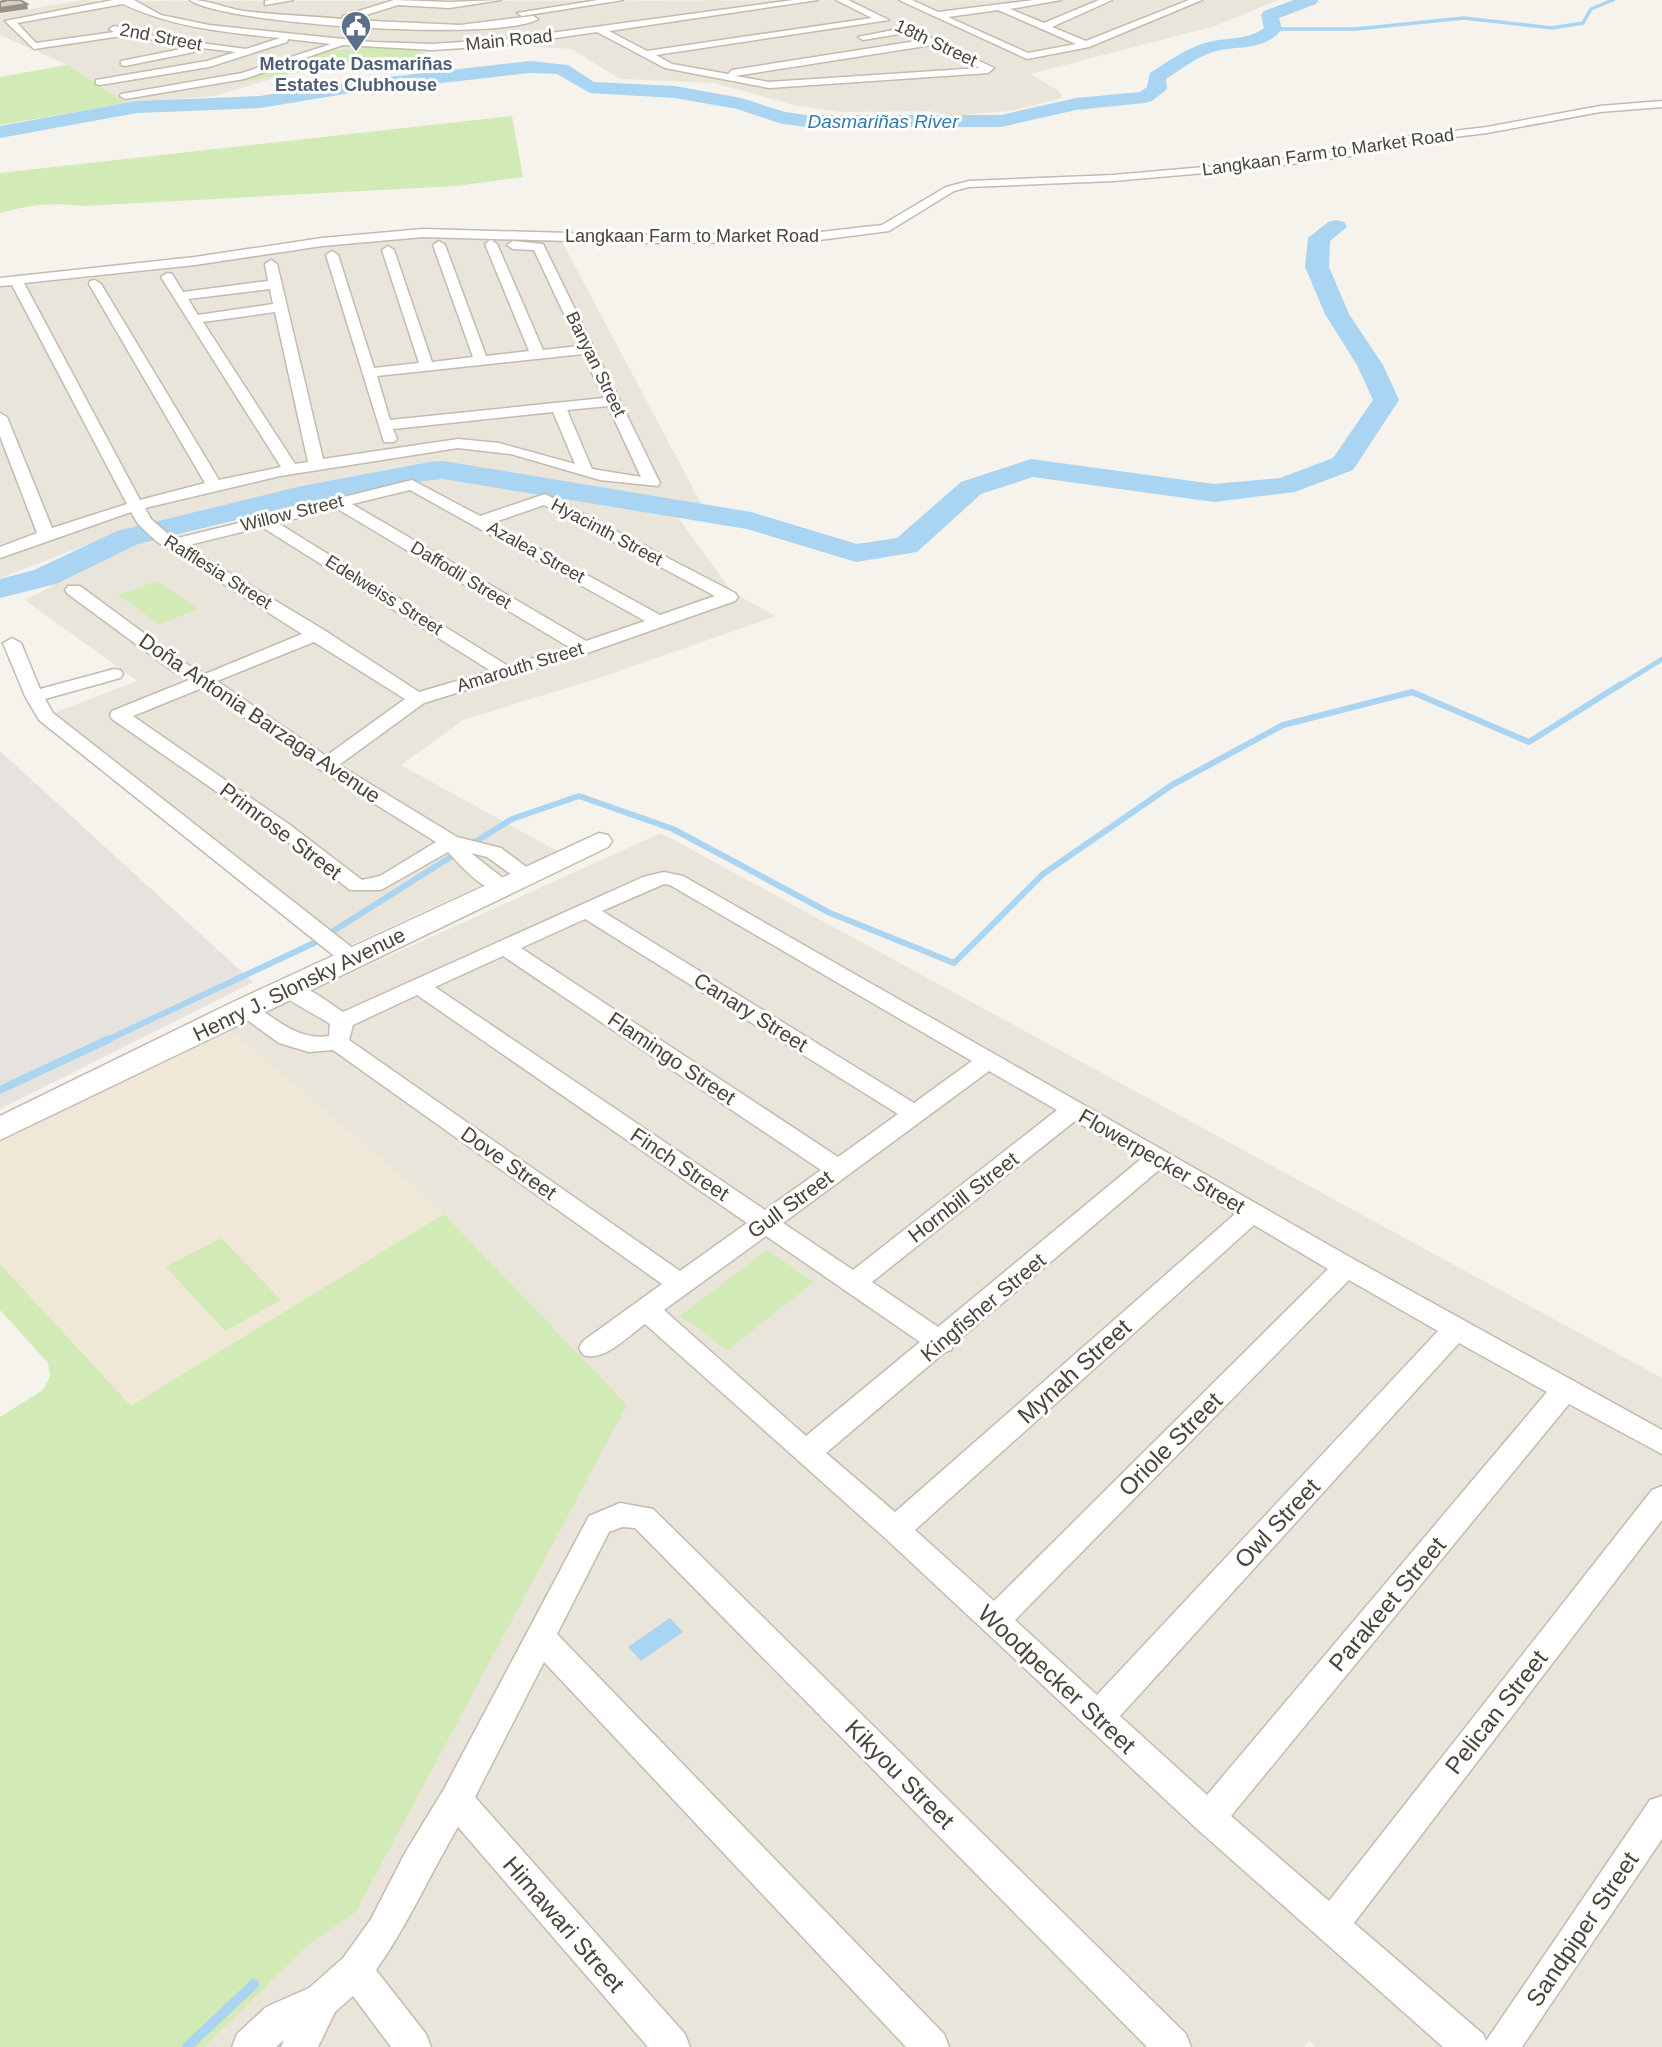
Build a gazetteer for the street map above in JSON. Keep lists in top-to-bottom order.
{
  "streets": {
    "street": [
      "2nd Street",
      "Main Road",
      "18th Street",
      "Langkaan Farm to Market Road",
      "Banyan Street",
      "Willow Street",
      "Hyacinth Street",
      "Azalea Street",
      "Rafflesia Street",
      "Daffodil Street",
      "Edelweiss Street",
      "Amarouth Street",
      "Doña Antonia Barzaga Avenue",
      "Primrose Street",
      "Henry J. Slonsky Avenue",
      "Canary Street",
      "Flamingo Street",
      "Flowerpecker Street",
      "Dove Street",
      "Finch Street",
      "Hornbill Street",
      "Gull Street",
      "Kingfisher Street",
      "Mynah Street",
      "Oriole Street",
      "Owl Street",
      "Parakeet Street",
      "Woodpecker Street",
      "Pelican Street",
      "Kikyou Street",
      "Himawari Street",
      "Sandpiper Street"
    ]
  },
  "crossings": [
    ["Langkaan Farm to Market Road", "Rafflesia Street"],
    ["Willow Street", "Azalea Street"],
    ["Willow Street", "Rafflesia Street"],
    ["Willow Street", "Daffodil Street"],
    ["Willow Street", "Edelweiss Street"],
    ["Hyacinth Street", "Azalea Street"],
    ["Hyacinth Street", "Amarouth Street"],
    ["Azalea Street", "Amarouth Street"],
    ["Rafflesia Street", "Amarouth Street"],
    ["Daffodil Street", "Amarouth Street"],
    ["Edelweiss Street", "Amarouth Street"],
    ["Amarouth Street", "Doña Antonia Barzaga Avenue"],
    ["Doña Antonia Barzaga Avenue", "Primrose Street"],
    ["Doña Antonia Barzaga Avenue", "Henry J. Slonsky Avenue"],
    ["Henry J. Slonsky Avenue", "Dove Street"],
    ["Canary Street", "Flowerpecker Street"],
    ["Canary Street", "Gull Street"],
    ["Flamingo Street", "Gull Street"],
    ["Flowerpecker Street", "Hornbill Street"],
    ["Flowerpecker Street", "Gull Street"],
    ["Flowerpecker Street", "Kingfisher Street"],
    ["Flowerpecker Street", "Mynah Street"],
    ["Flowerpecker Street", "Oriole Street"],
    ["Flowerpecker Street", "Owl Street"],
    ["Flowerpecker Street", "Parakeet Street"],
    ["Dove Street", "Gull Street"],
    ["Finch Street", "Hornbill Street"],
    ["Finch Street", "Gull Street"],
    ["Finch Street", "Kingfisher Street"],
    ["Gull Street", "Woodpecker Street"],
    ["Kingfisher Street", "Woodpecker Street"],
    ["Mynah Street", "Woodpecker Street"],
    ["Oriole Street", "Woodpecker Street"],
    ["Owl Street", "Woodpecker Street"],
    ["Parakeet Street", "Woodpecker Street"],
    ["Woodpecker Street", "Pelican Street"]
  ],
  "water": ["Dasmariñas River"],
  "places": {
    "public building": ["Metrogate Dasmariñas Estates Clubhouse"]
  }
}
